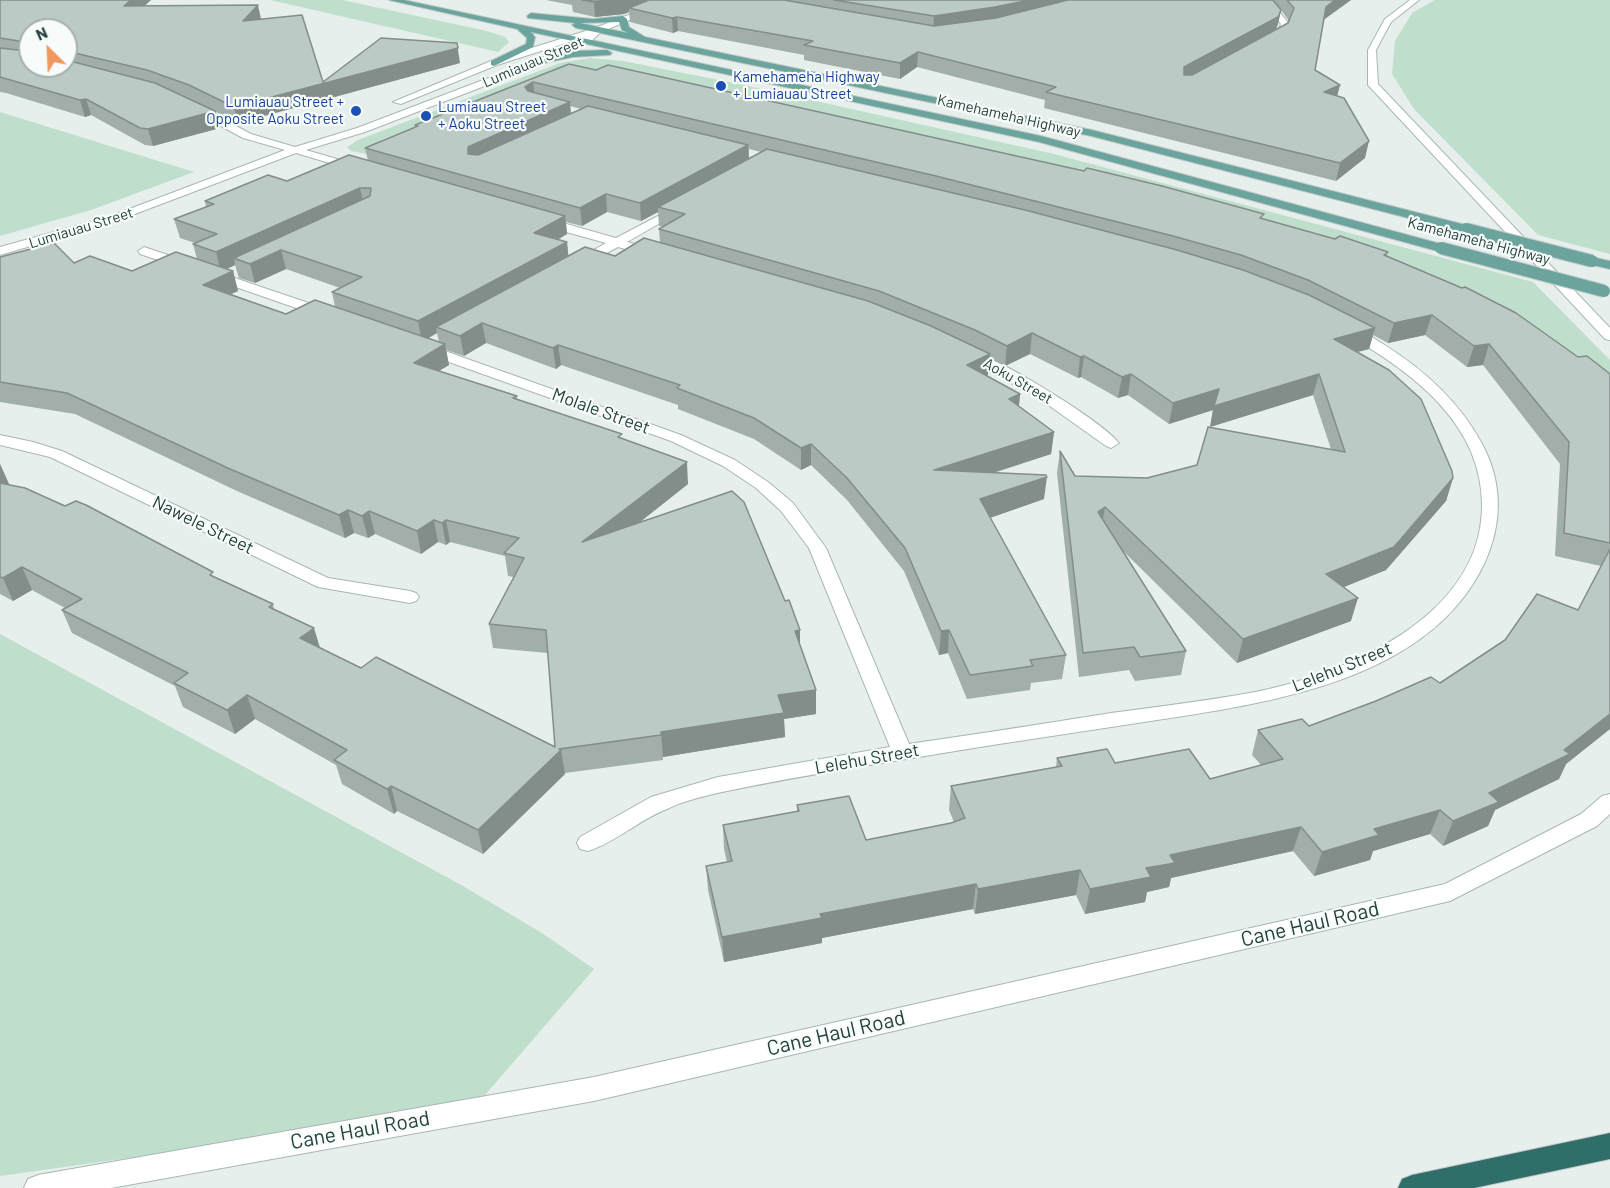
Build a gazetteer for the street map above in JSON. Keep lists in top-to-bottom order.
{
  "streets": {
    "main road": ["Kamehameha Highway"],
    "street": [
      "Lumiauau Street",
      "Aoku Street",
      "Molale Street",
      "Nawele Street",
      "Lelehu Street",
      "Cane Haul Road"
    ]
  },
  "crossings": [
    ["Lumiauau Street", "Kamehameha Highway"],
    ["Molale Street", "Lelehu Street"]
  ],
  "places": ["Kamehameha Highway + Lumiauau Street", "Lumiauau Street + Opposite Aoku Street", "Lumiauau Street + Aoku Street"],
  "north": "top left"
}
